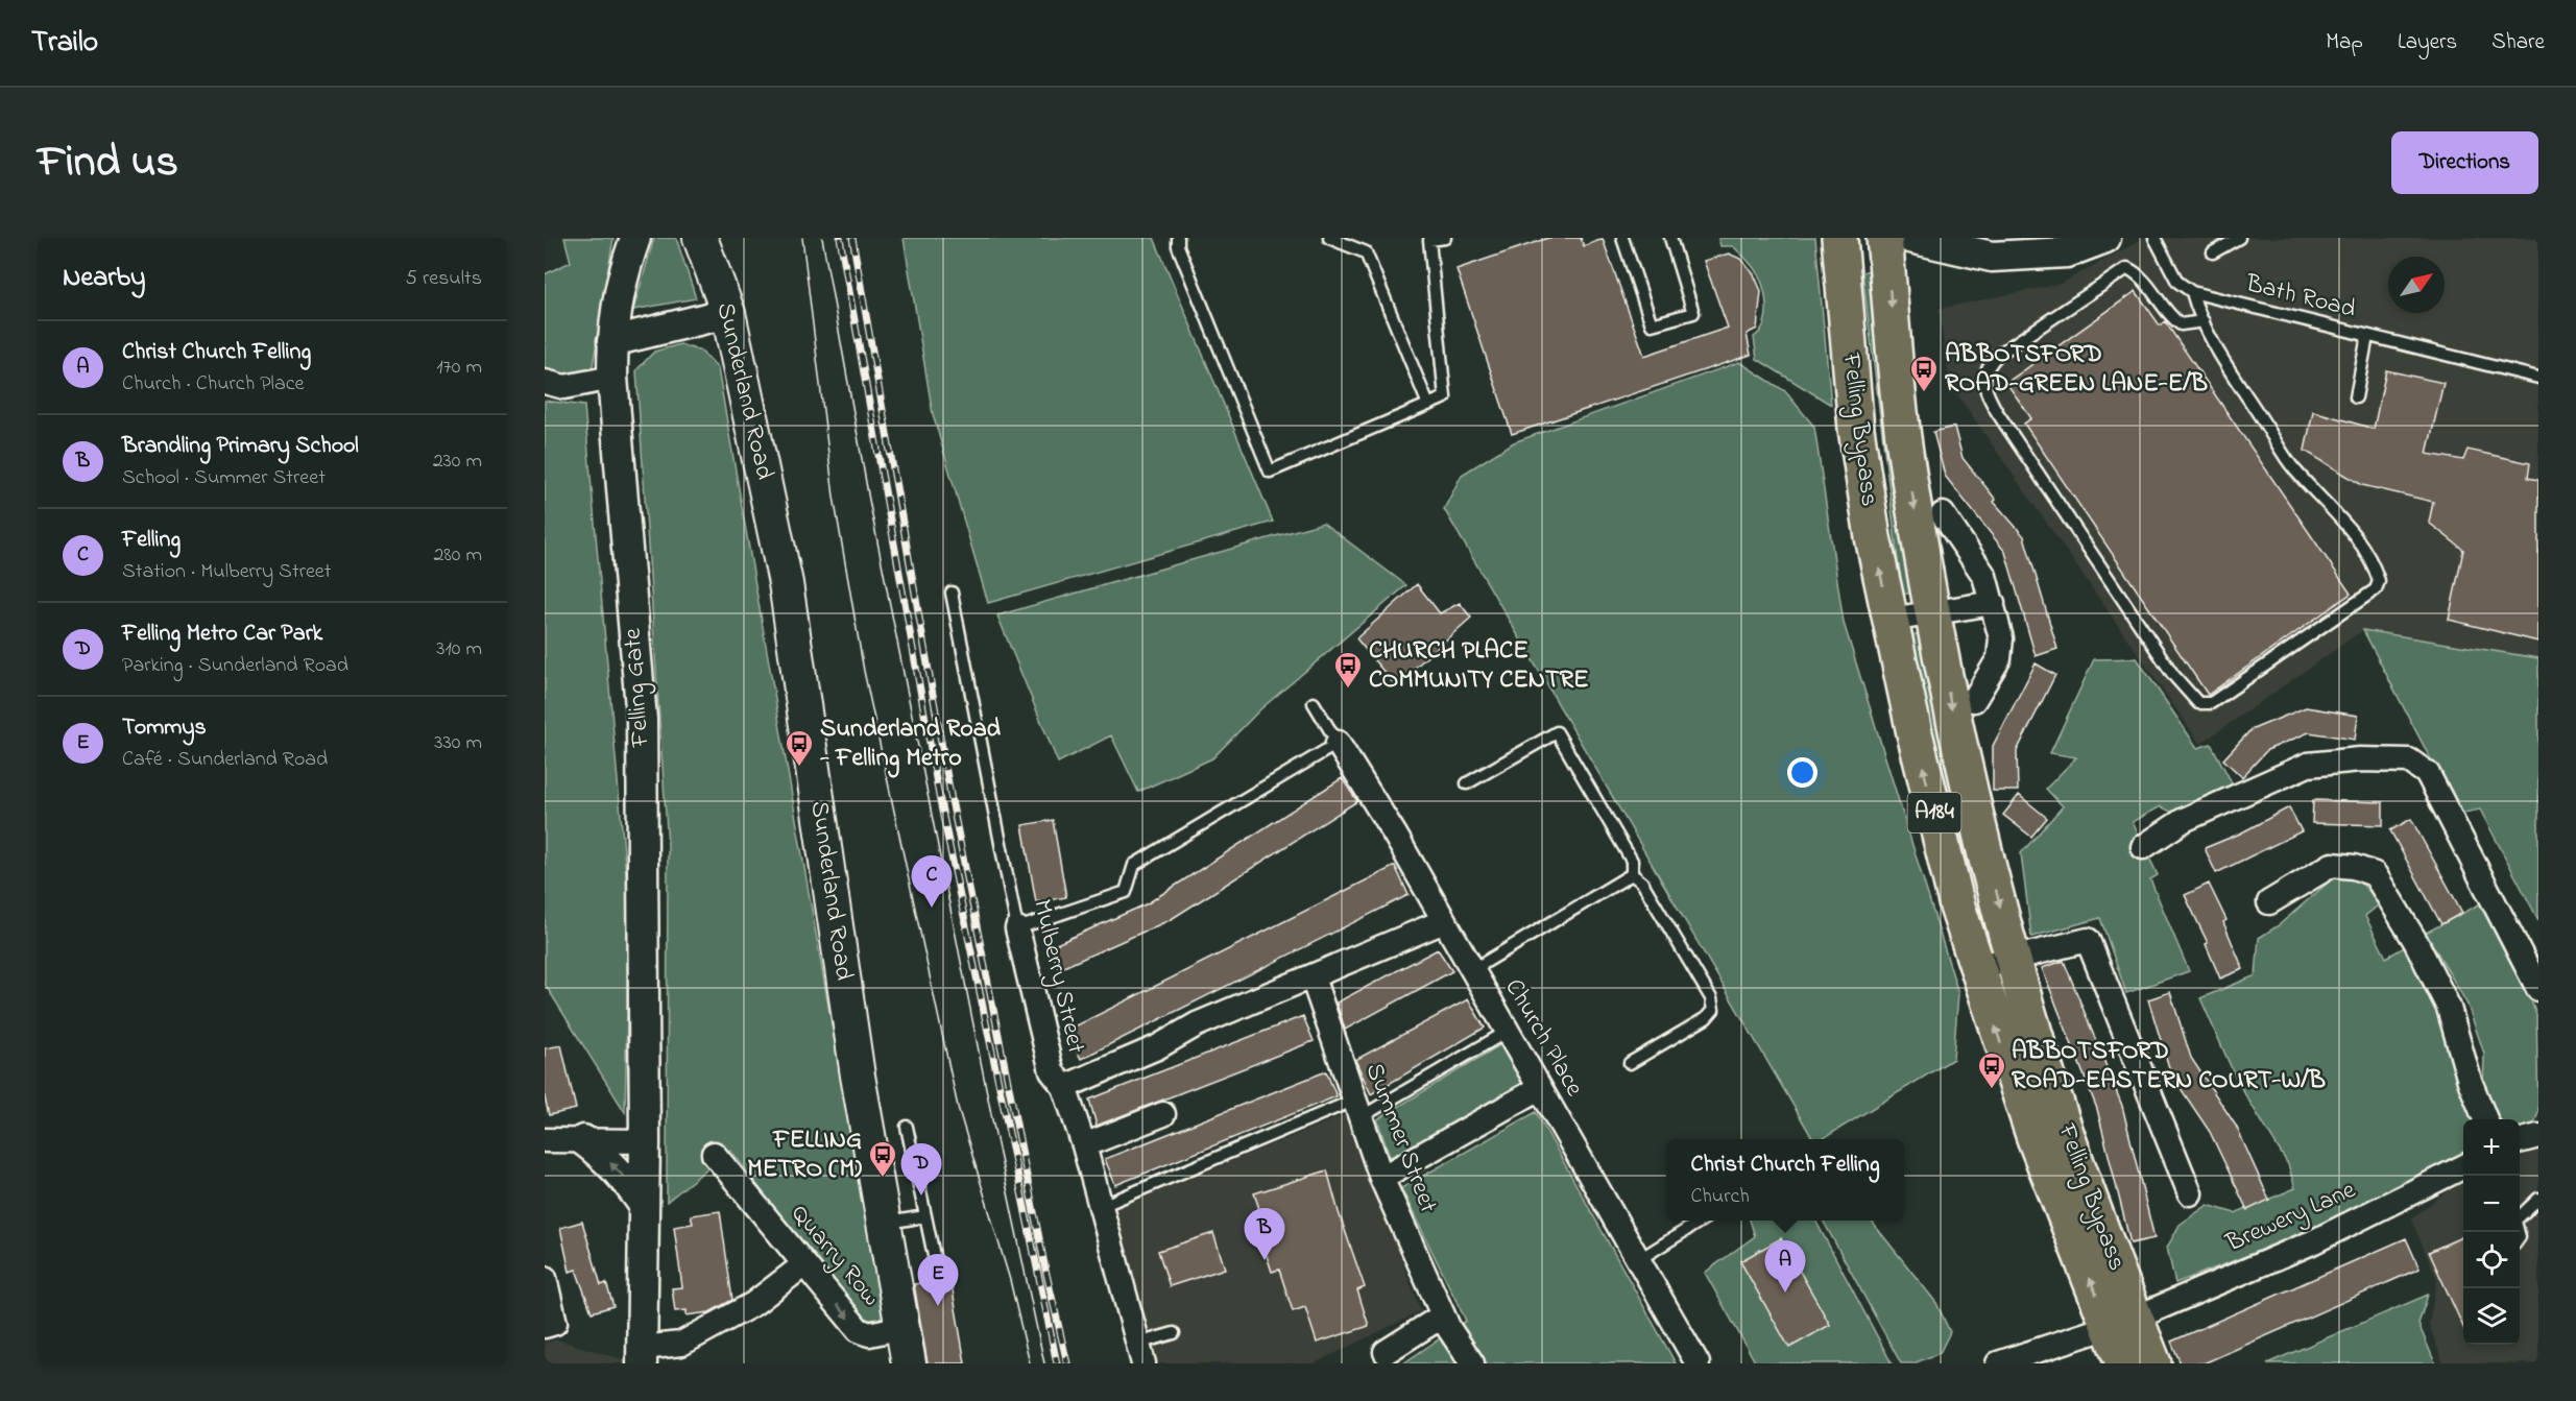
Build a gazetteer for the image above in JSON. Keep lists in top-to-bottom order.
{
  "streets": {
    "highway": ["Felling Bypass", "A184"],
    "main road": ["Sunderland Road"],
    "street": [
      "Felling Gate",
      "Mulberry Street",
      "Church Place",
      "Summer Street",
      "Brewery Lane",
      "Quarry Row"
    ],
    "lane": ["Bath Road"]
  },
  "crossings": [
    ["Sunderland Road", "Quarry Row"],
    ["Felling Bypass", "Brewery Lane"]
  ],
  "one_way": ["Quarry Row"],
  "places": {
    "bus stop": [
      "ABBOTSFORD ROAD-GREEN LANE-E/B",
      "CHURCH PLACE COMMUNITY CENTRE",
      "Sunderland Road - Felling Metro",
      "ABBOTSFORD ROAD-EASTERN COURT-W/B",
      "FELLING METRO (M)"
    ]
  },
  "north": "top right",
  "page": {
    "header": "Trailo",
    "nav": ["Map", "Layers", "Share"],
    "title": "Find us",
    "buttons": "Directions",
    "heading": ["Nearby", "5 results"],
    "list": [
      {
        "mark": "A",
        "name": "Christ Church Felling",
        "note": "Church · Church Place",
        "value": "170 m"
      },
      {
        "mark": "B",
        "name": "Brandling Primary School",
        "note": "School · Summer Street",
        "value": "230 m"
      },
      {
        "mark": "C",
        "name": "Felling",
        "note": "Station · Mulberry Street",
        "value": "280 m"
      },
      {
        "mark": "D",
        "name": "Felling Metro Car Park",
        "note": "Parking · Sunderland Road",
        "value": "310 m"
      },
      {
        "mark": "E",
        "name": "Tommys",
        "note": "Café · Sunderland Road",
        "value": "330 m"
      }
    ],
    "pins": [
      "C",
      "D",
      "B",
      "A",
      "E"
    ],
    "map_buttons": ["+", "−"],
    "popup": ["Christ Church Felling", "Church"]
  }
}
